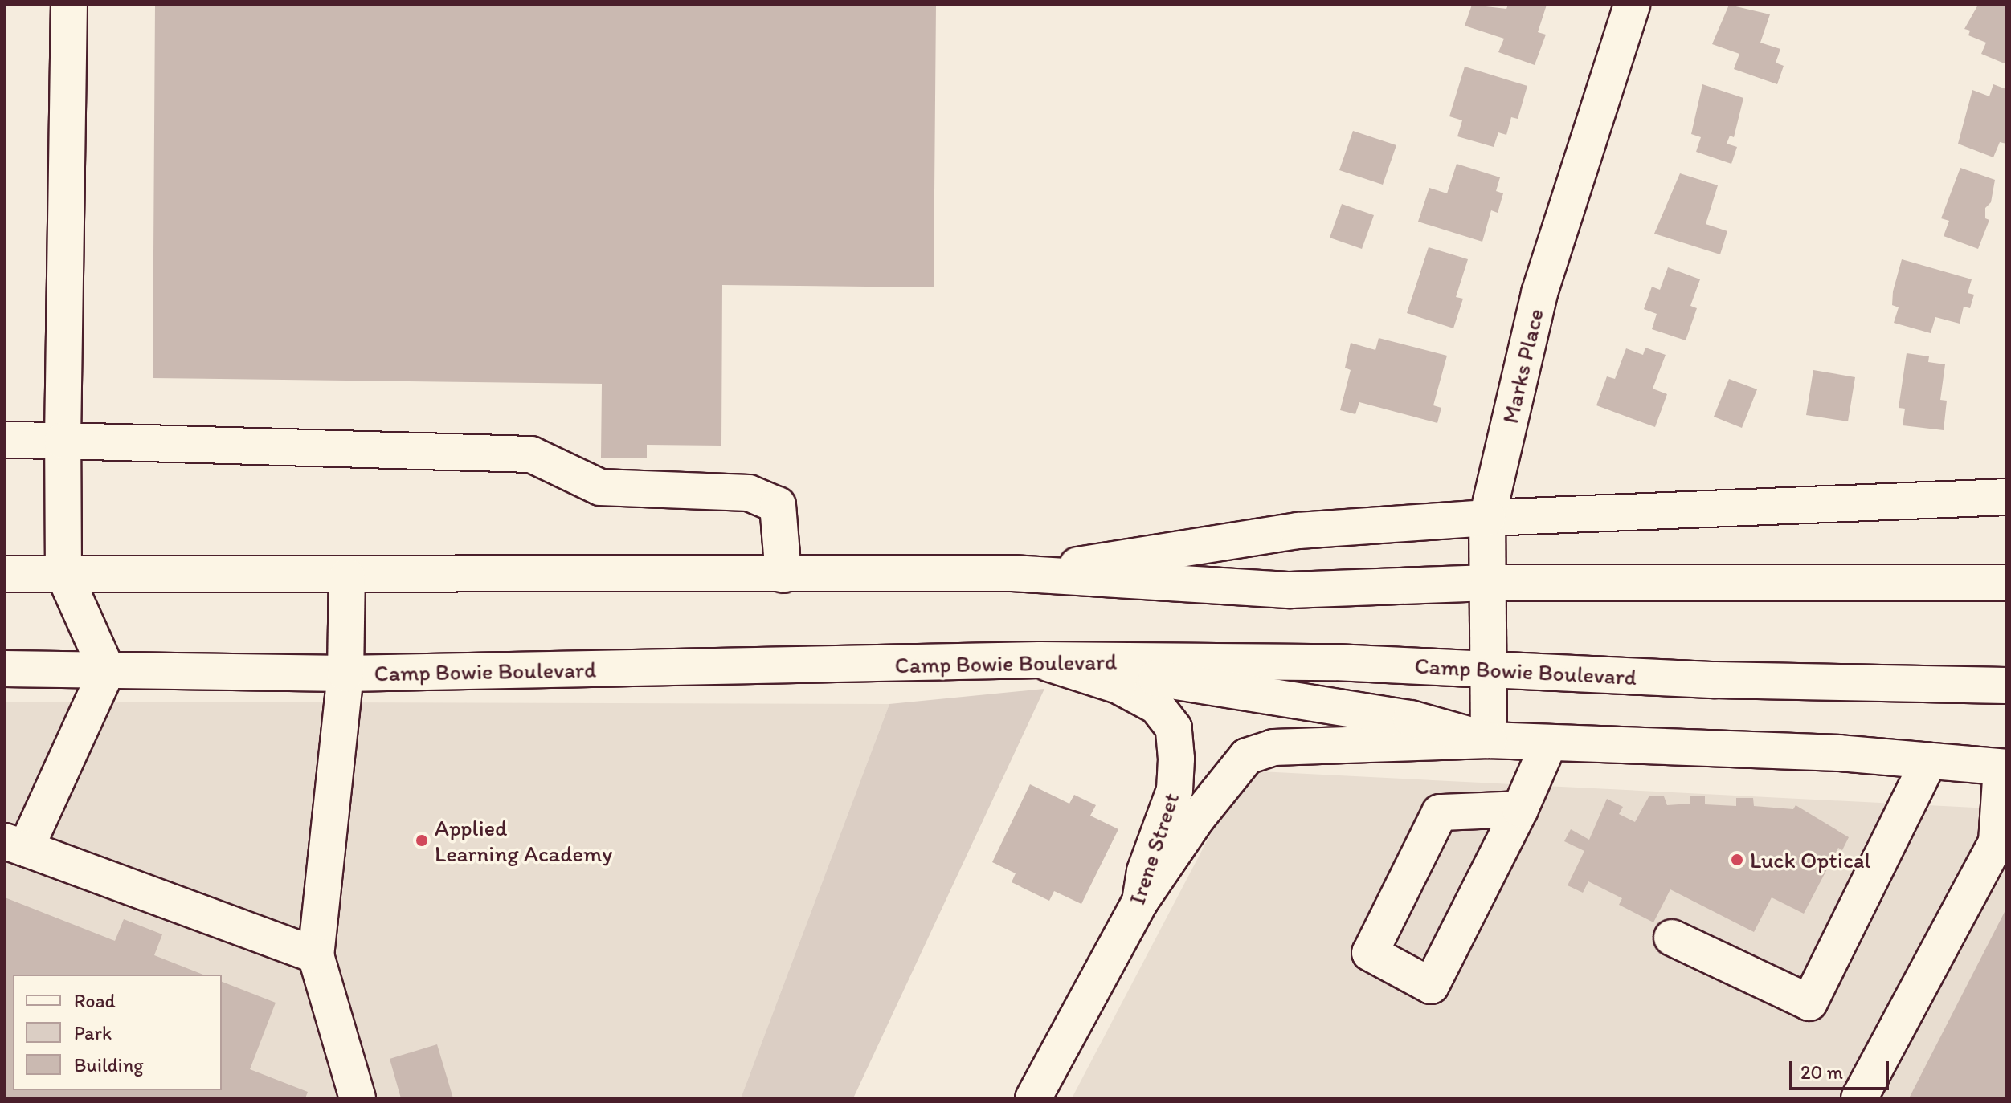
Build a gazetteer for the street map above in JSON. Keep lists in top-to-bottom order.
{
  "streets": {
    "main road": ["Marks Place", "Camp Bowie Boulevard", "Irene Street"]
  },
  "crossings": [
    ["Marks Place", "Camp Bowie Boulevard"],
    ["Camp Bowie Boulevard", "Irene Street"]
  ],
  "places": ["Applied Learning Academy", "Luck Optical"],
  "legend": ["Road", "Park", "Building"],
  "scale_bar": "20 m"
}
